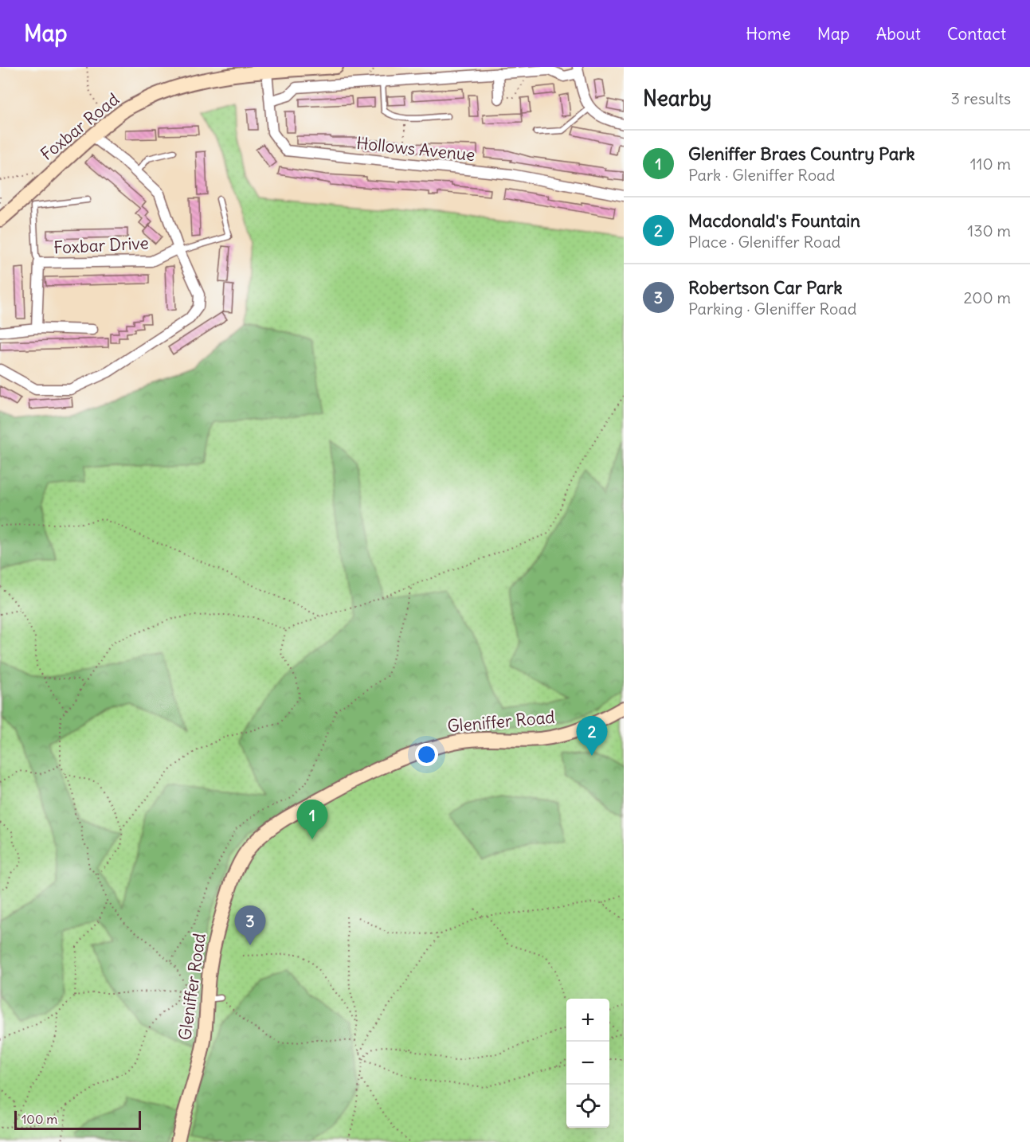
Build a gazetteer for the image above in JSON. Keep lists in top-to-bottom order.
{
  "streets": {
    "main road": ["Foxbar Road", "Gleniffer Road"],
    "street": ["Hollows Avenue", "Foxbar Drive"]
  },
  "crossings": [
    ["Foxbar Road", "Hollows Avenue"]
  ],
  "scale_bar": "100 m",
  "page": {
    "header": "Map",
    "nav": [
      "Home",
      "Map",
      "About",
      "Contact"
    ],
    "heading": ["Nearby", "3 results"],
    "list": [
      {
        "mark": "1",
        "name": "Gleniffer Braes Country Park",
        "note": "Park · Gleniffer Road",
        "value": "110 m"
      },
      {
        "mark": "2",
        "name": "Macdonald's Fountain",
        "note": "Place · Gleniffer Road",
        "value": "130 m"
      },
      {
        "mark": "3",
        "name": "Robertson Car Park",
        "note": "Parking · Gleniffer Road",
        "value": "200 m"
      }
    ],
    "pins": ["2", "1", "3"],
    "map_buttons": ["+", "−"],
    "scale": "100 m"
  }
}
